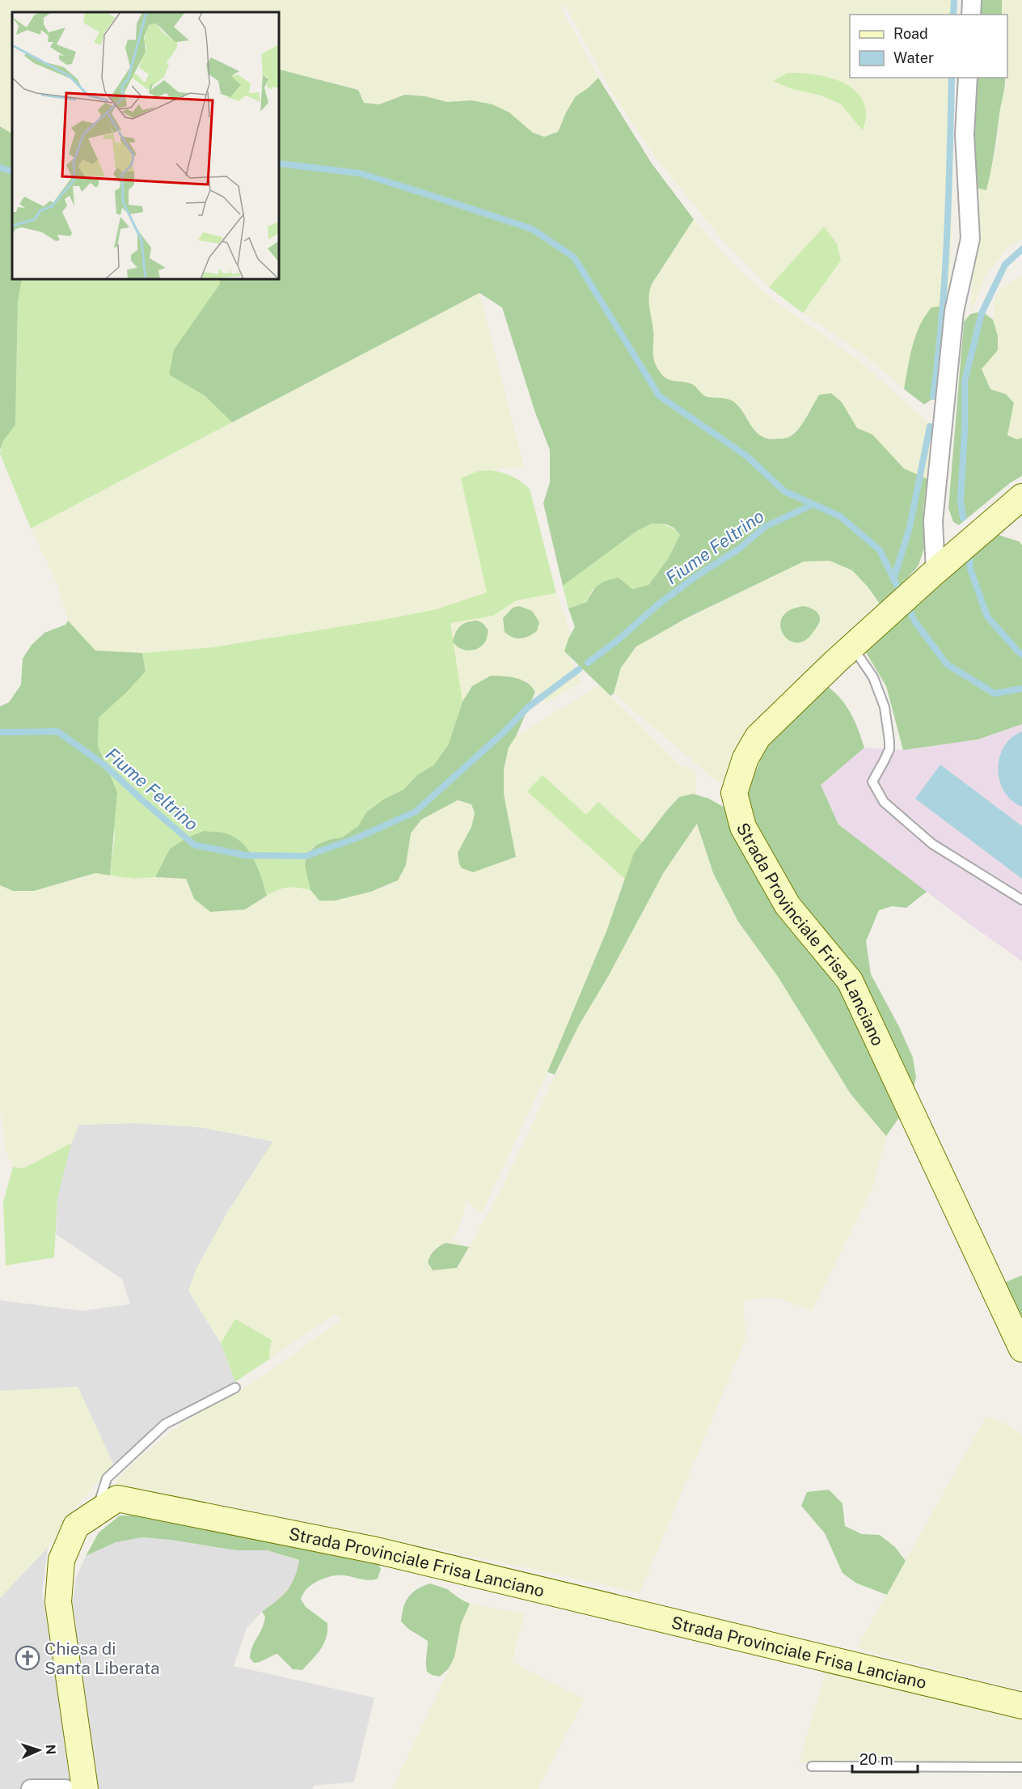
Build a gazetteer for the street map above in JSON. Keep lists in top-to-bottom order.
{
  "streets": {
    "street": ["Strada Provinciale Frisa Lanciano"]
  },
  "water": ["Fiume Feltrino"],
  "places": {
    "church": ["Chiesa di Santa Liberata"]
  },
  "legend": ["Road", "Water"],
  "scale_bar": "20 m",
  "north": "right"
}
